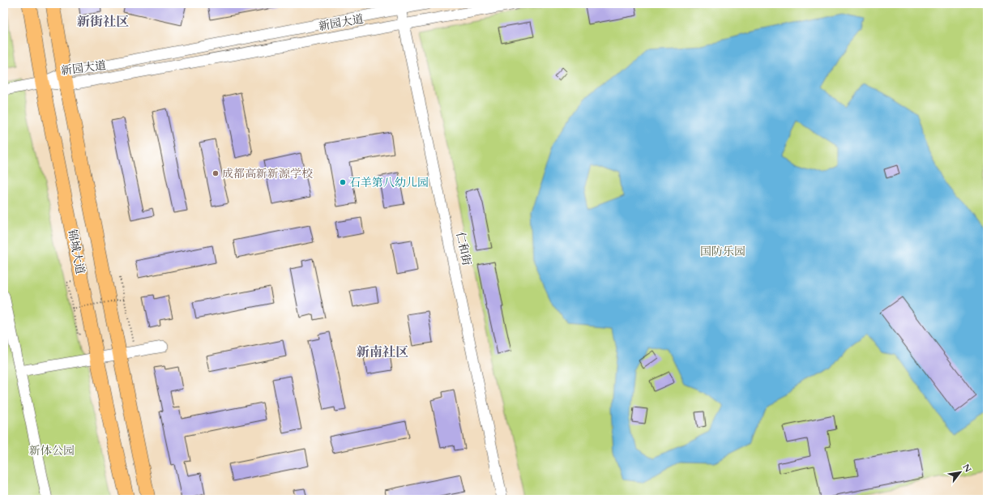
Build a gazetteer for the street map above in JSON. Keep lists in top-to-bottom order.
{
  "streets": {
    "main road": ["锦城大道"],
    "street": ["新园大道", "仁和街"]
  },
  "crossings": [
    ["新园大道", "仁和街"],
    ["新园大道", "锦城大道"]
  ],
  "districts": ["新街社区", "新南社区"],
  "parks": ["国防乐园", "新体公园"],
  "places": ["成都高新新源学校", "石羊第八幼儿园"],
  "north": "top right"
}
